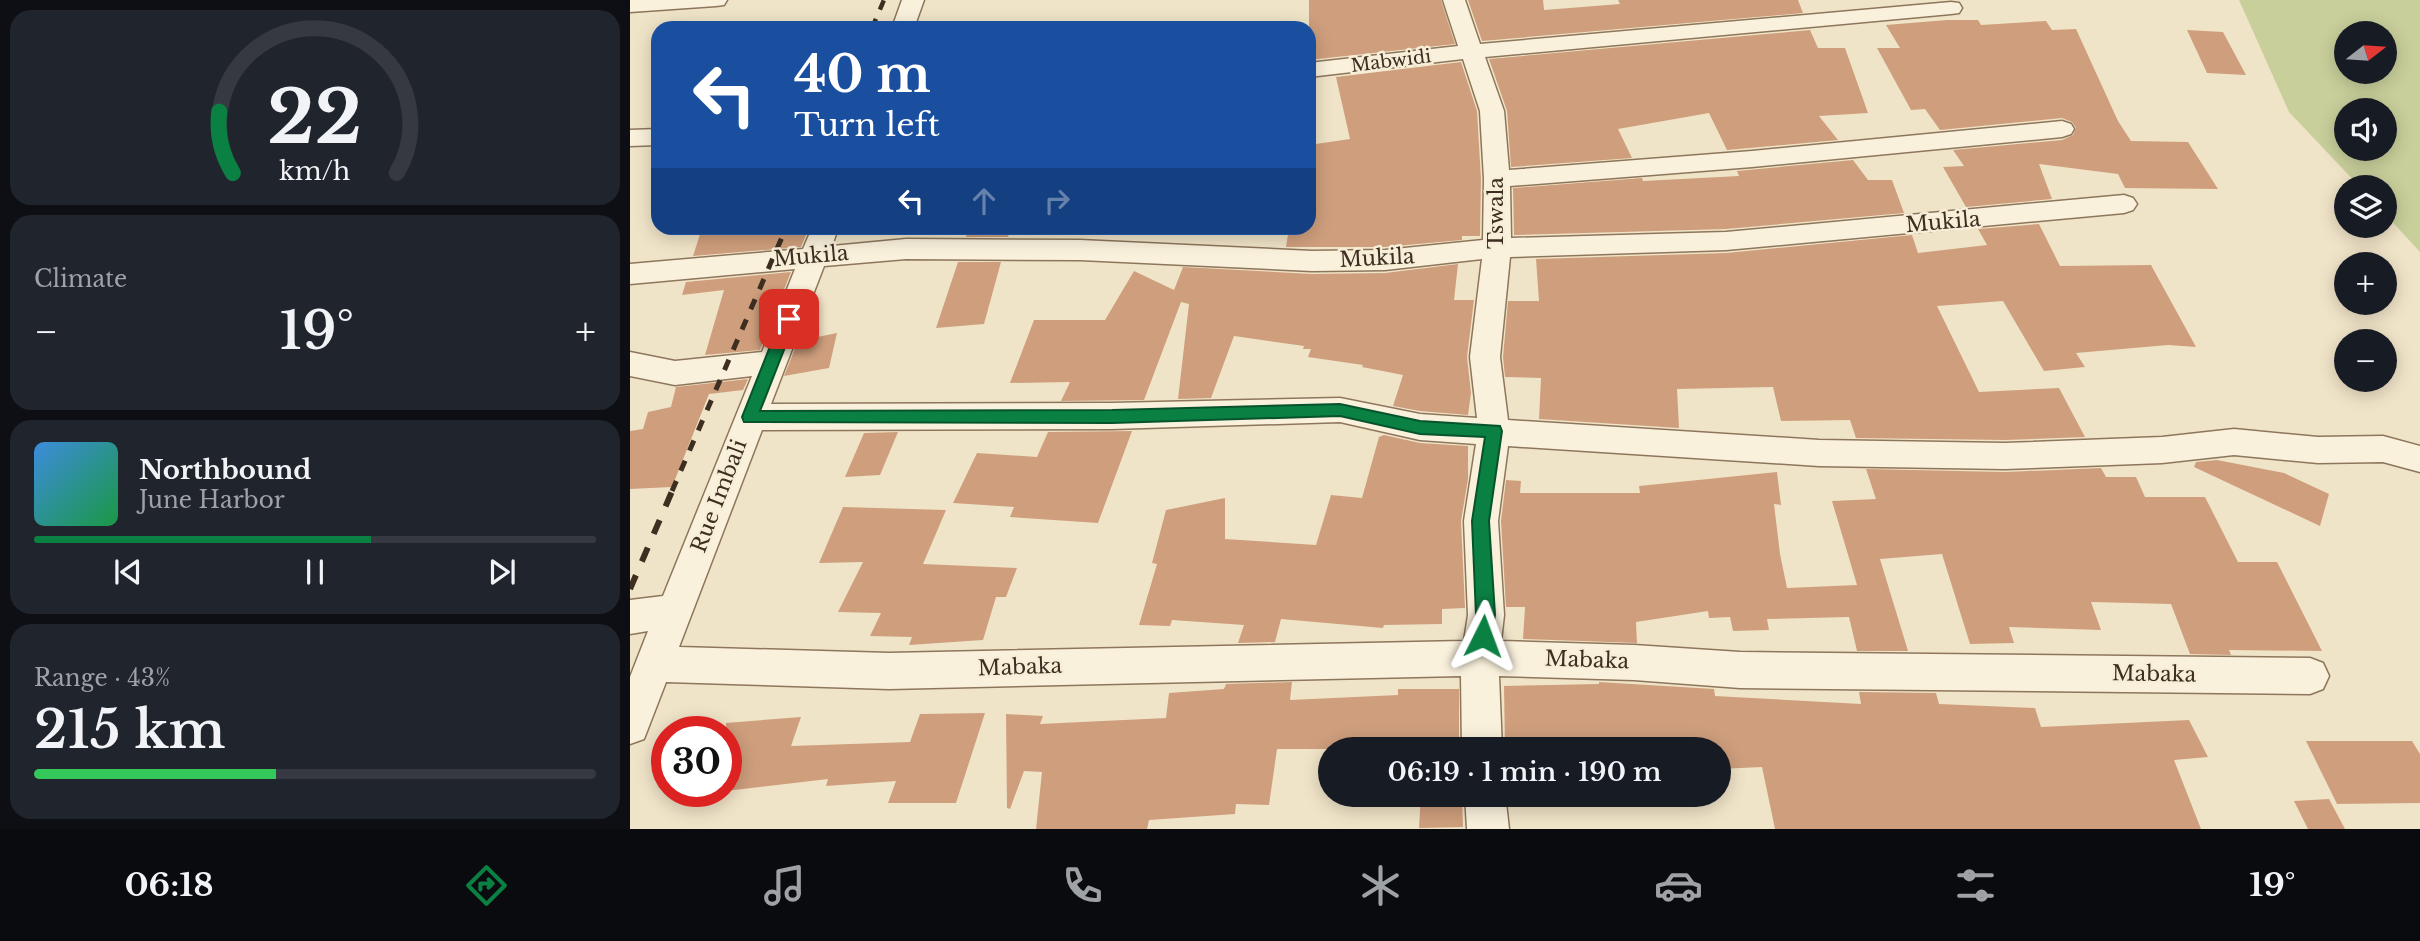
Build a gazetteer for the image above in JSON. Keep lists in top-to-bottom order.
{
  "streets": {
    "street": [
      "Mabwidi",
      "Tswala",
      "Mukila",
      "Rue Imbali",
      "Mabaka"
    ]
  },
  "crossings": [
    ["Mabwidi", "Tswala"],
    ["Tswala", "Mukila"],
    ["Tswala", "Mabaka"],
    ["Mukila", "Rue Imbali"],
    ["Rue Imbali", "Mabaka"]
  ],
  "north": "right",
  "page": {
    "map_buttons": ["+", "−"],
    "turn": ["40 m", "Turn left"],
    "tile": [
      "Climate",
      ["Range · 43%", "215 km"]
    ],
    "heat": ["−", "19°", "+"],
    "song": ["Northbound", "June Harbor"],
    "limit": "30",
    "trip": "06:19 · 1 min · 190 m",
    "tabs": ["06:18", "19°"],
    "gauge": ["22", "km/h"]
  }
}
